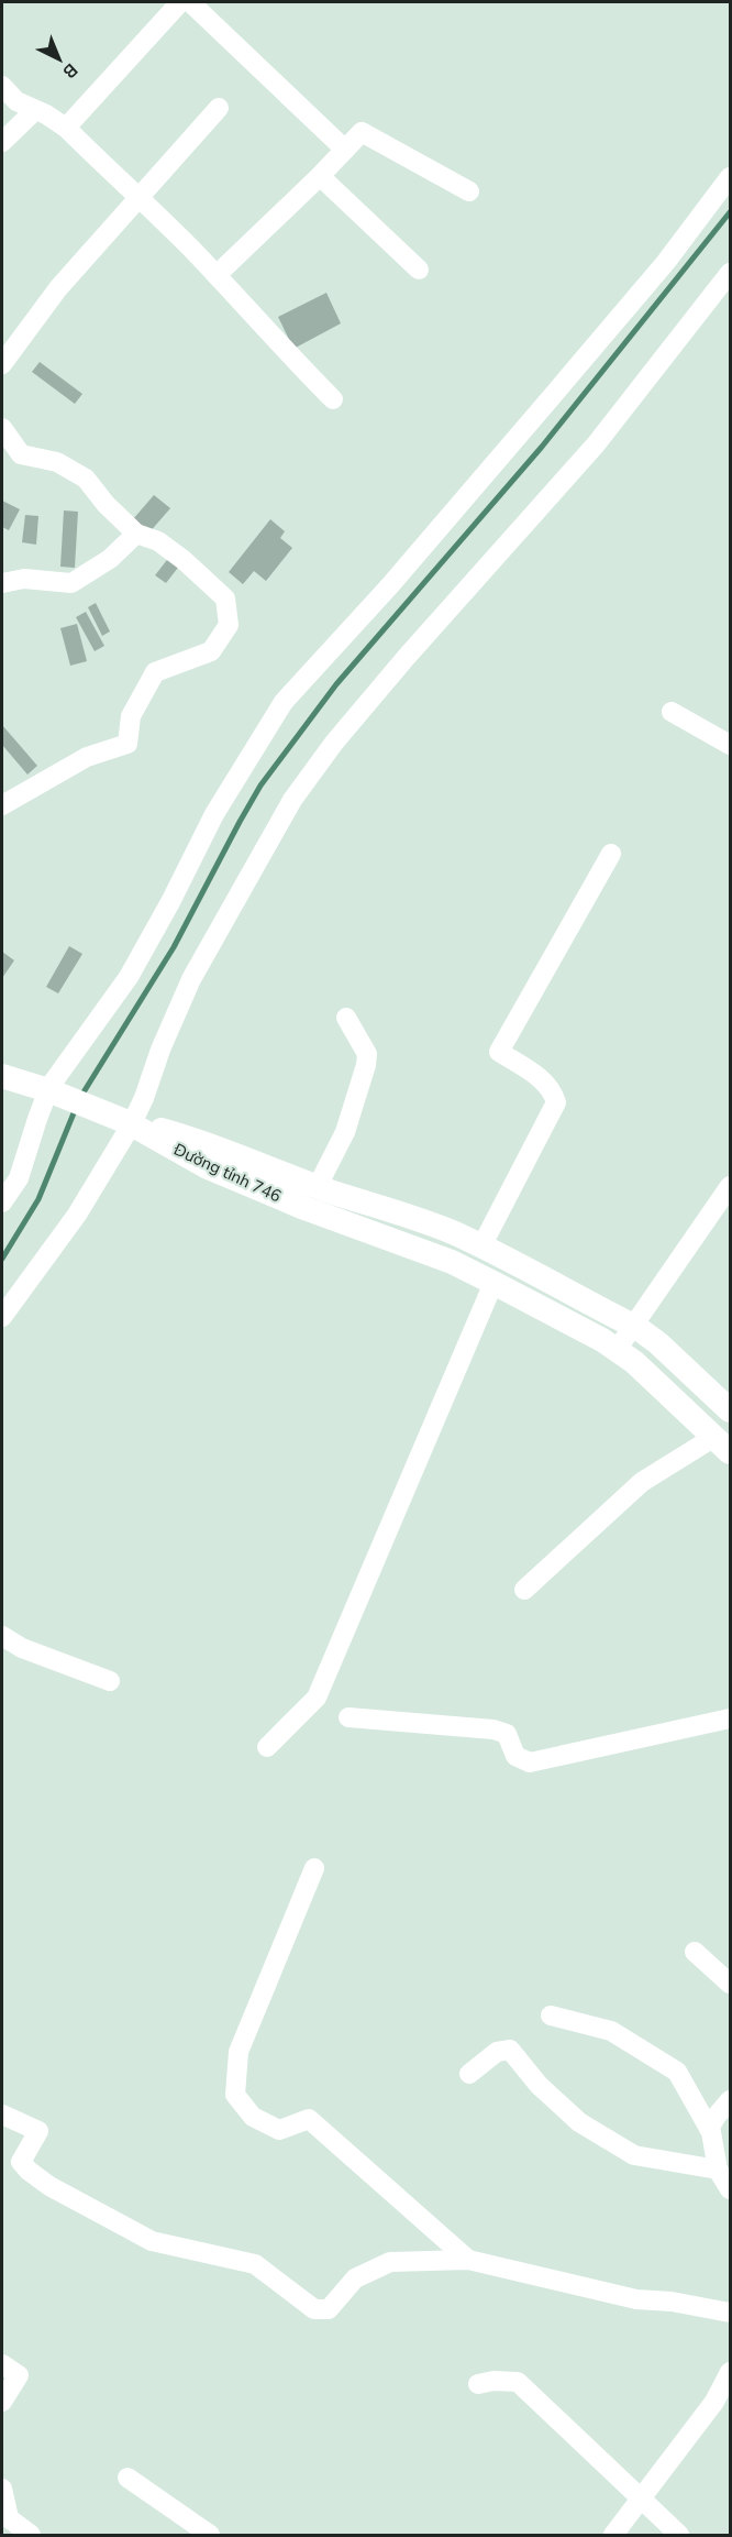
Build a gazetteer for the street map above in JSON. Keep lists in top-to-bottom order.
{
  "streets": {
    "main road": ["Đường tỉnh 746"]
  },
  "north": "bottom right"
}
